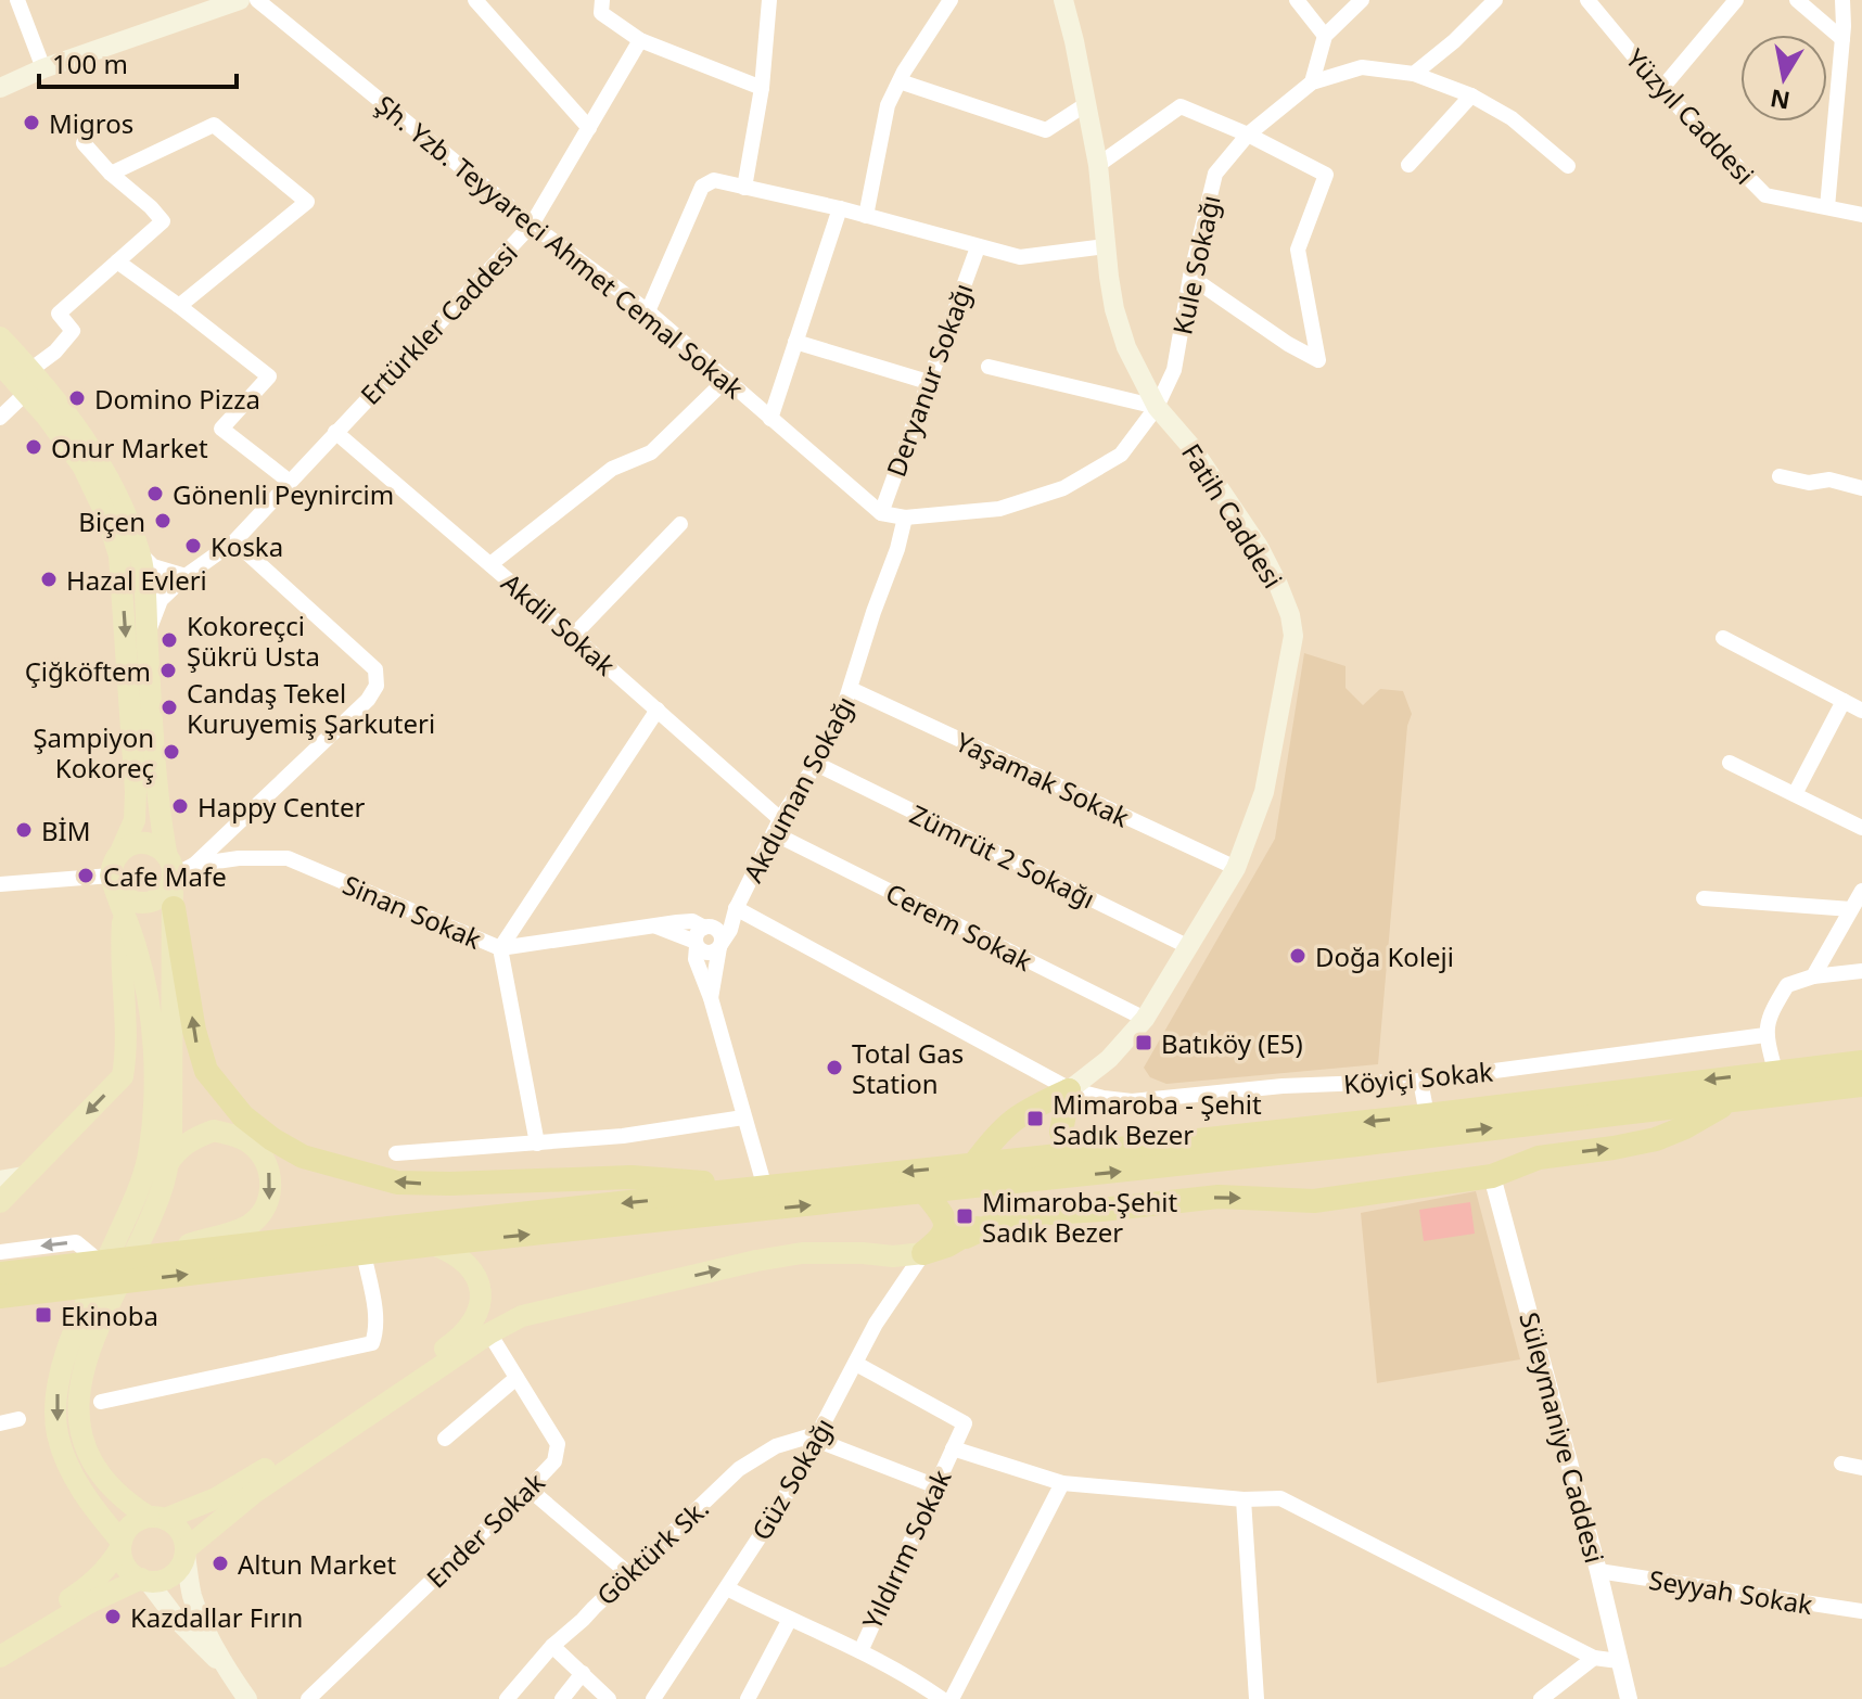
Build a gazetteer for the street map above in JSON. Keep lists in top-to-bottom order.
{
  "streets": {
    "main road": ["Fatih Caddesi"],
    "street": [
      "Yüzyıl Caddesi",
      "Şh. Yzb. Teyyareci Ahmet Cemal Sokak",
      "Kule Sokağı",
      "Ertürkler Caddesi",
      "Deryanur Sokağı",
      "Akdil Sokak",
      "Yaşamak Sokak",
      "Akduman Sokağı",
      "Zümrüt 2 Sokağı",
      "Sinan Sokak",
      "Cerem Sokak",
      "Köyiçi Sokak",
      "Süleymaniye Caddesi",
      "Güz Sokağı",
      "Ender Sokak",
      "Yıldırım Sokak",
      "Göktürk Sk.",
      "Seyyah Sokak"
    ]
  },
  "crossings": [
    ["Şh. Yzb. Teyyareci Ahmet Cemal Sokak", "Ertürkler Caddesi"],
    ["Şh. Yzb. Teyyareci Ahmet Cemal Sokak", "Deryanur Sokağı"],
    ["Kule Sokağı", "Fatih Caddesi"],
    ["Kule Sokağı", "Akduman Sokağı"],
    ["Ertürkler Caddesi", "Akdil Sokak"],
    ["Fatih Caddesi", "Yaşamak Sokak"],
    ["Fatih Caddesi", "Zümrüt 2 Sokağı"],
    ["Fatih Caddesi", "Cerem Sokak"],
    ["Fatih Caddesi", "Köyiçi Sokak"],
    ["Akdil Sokak", "Akduman Sokağı"],
    ["Akdil Sokak", "Cerem Sokak"],
    ["Yaşamak Sokak", "Akduman Sokağı"],
    ["Akduman Sokağı", "Zümrüt 2 Sokağı"],
    ["Akduman Sokağı", "Sinan Sokak"],
    ["Akduman Sokağı", "Cerem Sokak"],
    ["Akduman Sokağı", "Köyiçi Sokak"],
    ["Süleymaniye Caddesi", "Seyyah Sokak"],
    ["Güz Sokağı", "Göktürk Sk."]
  ],
  "places": {
    "other": [
      "Migros",
      "Domino Pizza",
      "Onur Market",
      "Gönenli Peynircim",
      "Biçen",
      "Koska",
      "Hazal Evleri",
      "Kokoreçci Şükrü Usta",
      "Çiğköftem",
      "Candaş Tekel Kuruyemiş Şarkuteri",
      "Şampiyon Kokoreç",
      "Happy Center",
      "BİM",
      "Cafe Mafe",
      "Doğa Koleji",
      "Total Gas Station",
      "Altun Market",
      "Kazdallar Fırın"
    ],
    "transit": [
      "Batıköy (E5)",
      "Mimaroba - Şehit Sadık Bezer",
      "Mimaroba-Şehit Sadık Bezer",
      "Ekinoba"
    ]
  },
  "scale_bar": "100 m",
  "north": "bottom"
}
